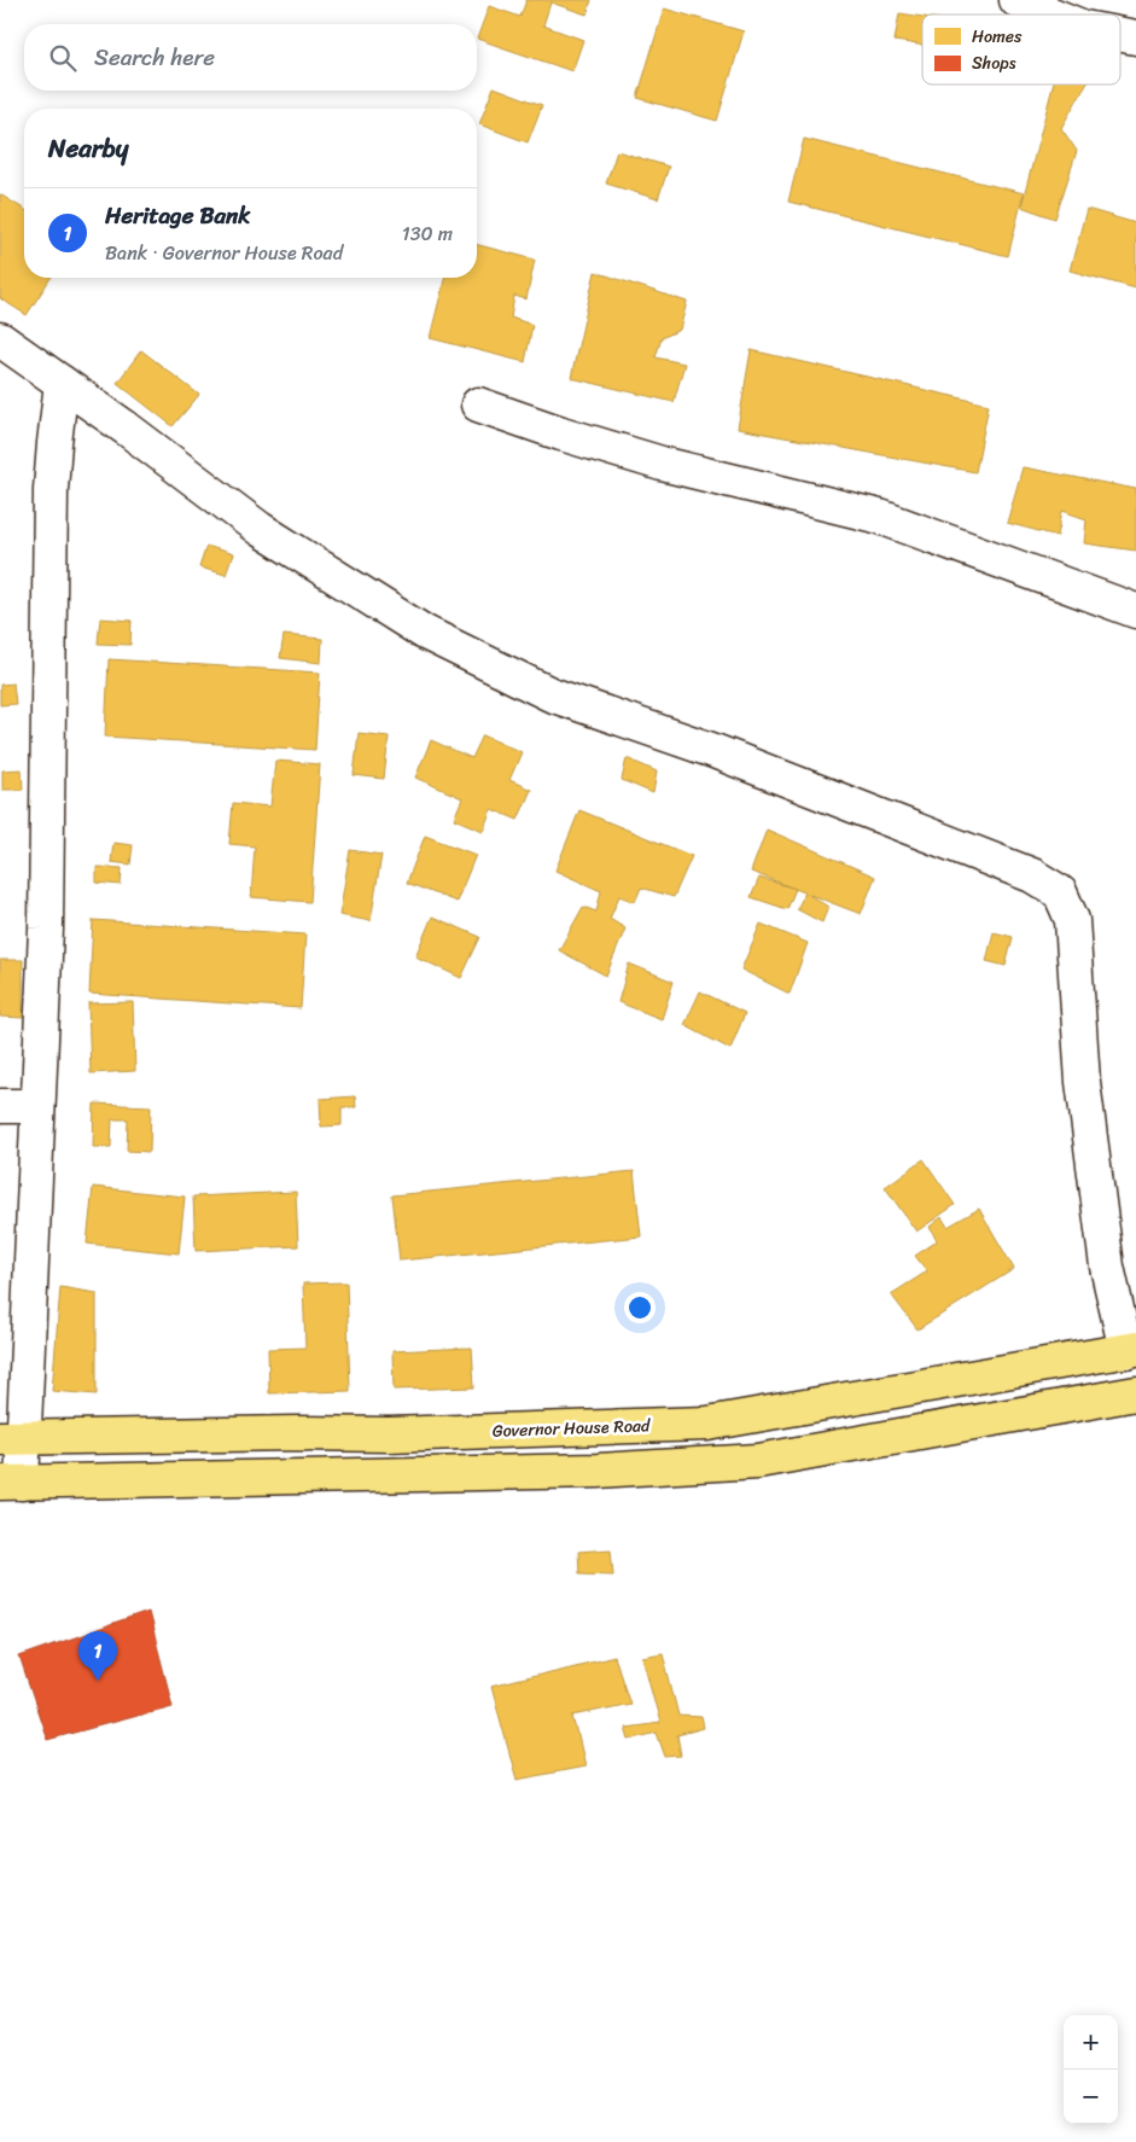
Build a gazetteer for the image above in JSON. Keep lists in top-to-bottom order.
{
  "streets": {
    "main road": ["Governor House Road"]
  },
  "legend": ["Homes", "Shops"],
  "page": {
    "search": "Search here",
    "heading": "Nearby",
    "list": [
      {
        "mark": "1",
        "name": "Heritage Bank",
        "note": "Bank · Governor House Road",
        "value": "130 m"
      }
    ],
    "pins": "1",
    "map_buttons": ["+", "−"]
  }
}
